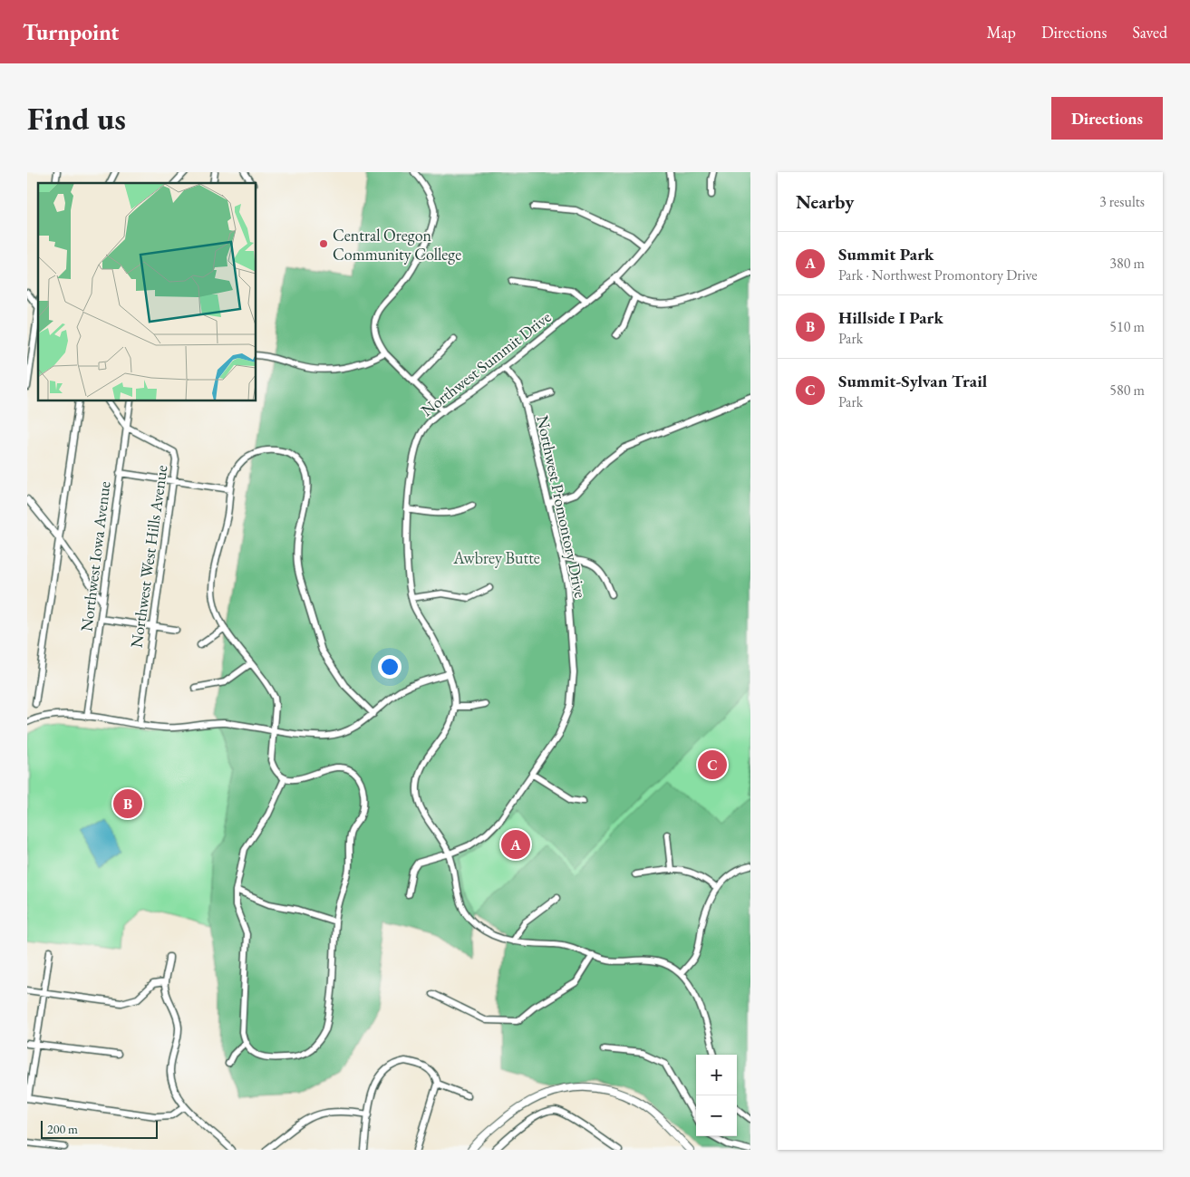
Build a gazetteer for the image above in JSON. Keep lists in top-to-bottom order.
{
  "streets": {
    "street": [
      "Northwest Summit Drive",
      "Northwest Promontory Drive",
      "Northwest Iowa Avenue",
      "Northwest West Hills Avenue"
    ]
  },
  "crossings": [
    ["Northwest Summit Drive", "Northwest Promontory Drive"],
    ["Northwest Iowa Avenue", "Northwest West Hills Avenue"]
  ],
  "parks": ["Awbrey Butte"],
  "places": ["Central Oregon Community College"],
  "scale_bar": "200 m",
  "page": {
    "header": "Turnpoint",
    "nav": ["Map", "Directions", "Saved"],
    "buttons": "Directions",
    "title": "Find us",
    "heading": ["Nearby", "3 results"],
    "list": [
      {
        "mark": "A",
        "name": "Summit Park",
        "note": "Park · Northwest Promontory Drive",
        "value": "380 m"
      },
      {
        "mark": "B",
        "name": "Hillside I Park",
        "note": "Park",
        "value": "510 m"
      },
      {
        "mark": "C",
        "name": "Summit-Sylvan Trail",
        "note": "Park",
        "value": "580 m"
      }
    ],
    "pins": ["C", "B", "A"],
    "map_buttons": ["+", "−"],
    "scale": "200 m"
  }
}
